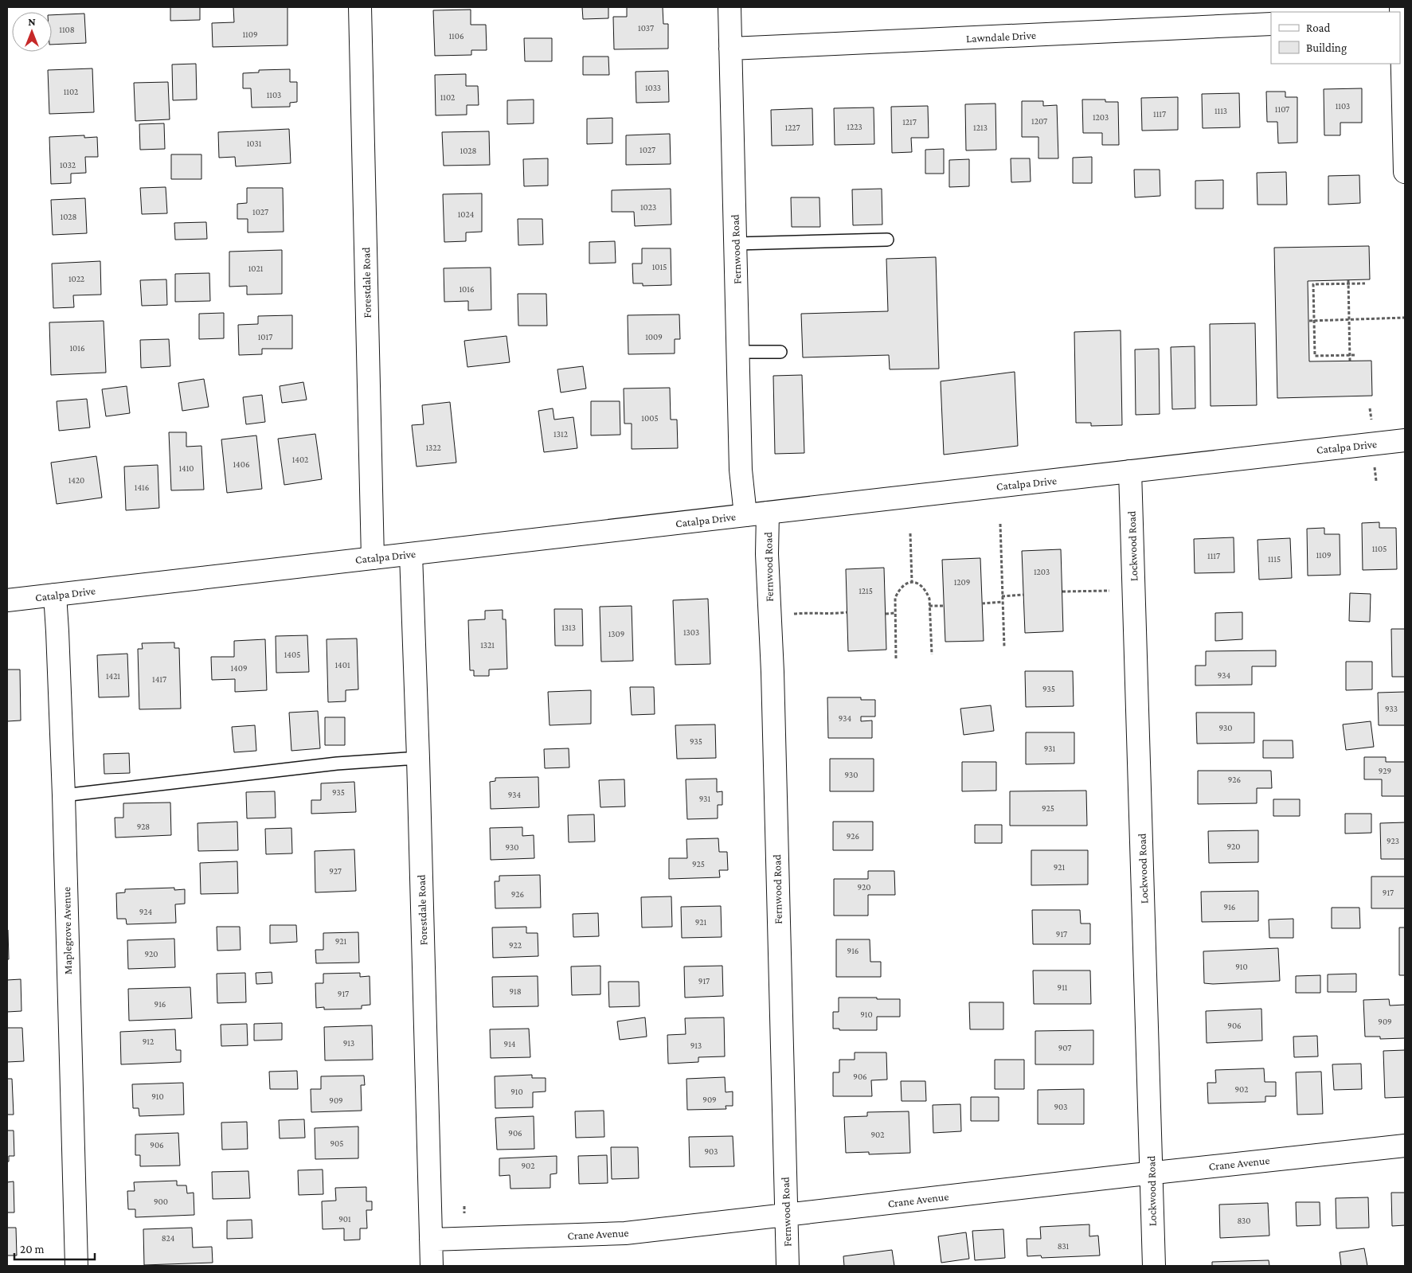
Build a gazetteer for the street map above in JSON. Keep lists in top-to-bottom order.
{
  "streets": {
    "street": [
      "Lawndale Drive",
      "Fernwood Road",
      "Forestdale Road",
      "Catalpa Drive",
      "Lockwood Road",
      "Maplegrove Avenue",
      "Crane Avenue"
    ]
  },
  "crossings": [
    ["Lawndale Drive", "Fernwood Road"],
    ["Fernwood Road", "Catalpa Drive"],
    ["Fernwood Road", "Crane Avenue"],
    ["Forestdale Road", "Catalpa Drive"],
    ["Forestdale Road", "Crane Avenue"],
    ["Catalpa Drive", "Lockwood Road"],
    ["Catalpa Drive", "Maplegrove Avenue"],
    ["Lockwood Road", "Crane Avenue"]
  ],
  "house_numbers": [
    "1037",
    "1108",
    "1109",
    "1106",
    "1033",
    "1102",
    "1103",
    "1102",
    "1103",
    "1107",
    "1113",
    "1117",
    "1203",
    "1207",
    "1217",
    "1223",
    "1227",
    "1213",
    "1031",
    "1027",
    "1028",
    "1032",
    "1023",
    "1027",
    "1024",
    "1028",
    "1015",
    "1021",
    "1022",
    "1016",
    "1017",
    "1009",
    "1016",
    "1005",
    "1312",
    "1322",
    "1402",
    "1406",
    "1410",
    "1420",
    "1416",
    "1105",
    "1109",
    "1117",
    "1115",
    "1203",
    "1209",
    "1215",
    "1313",
    "1303",
    "1309",
    "1321",
    "1405",
    "1401",
    "1409",
    "934",
    "1421",
    "1417",
    "935",
    "933",
    "934",
    "930",
    "935",
    "931",
    "929",
    "930",
    "926",
    "935",
    "934",
    "931",
    "925",
    "928",
    "926",
    "923",
    "920",
    "930",
    "925",
    "921",
    "927",
    "920",
    "917",
    "926",
    "916",
    "924",
    "921",
    "917",
    "921",
    "922",
    "916",
    "920",
    "910",
    "917",
    "911",
    "918",
    "917",
    "916",
    "910",
    "909",
    "906",
    "912",
    "913",
    "914",
    "913",
    "907",
    "906",
    "902",
    "910",
    "910",
    "909",
    "909",
    "903",
    "906",
    "902",
    "905",
    "906",
    "903",
    "902",
    "900",
    "901",
    "830",
    "824",
    "831"
  ],
  "legend": ["Road", "Building"],
  "scale_bar": "20 m",
  "north": "top"
}
